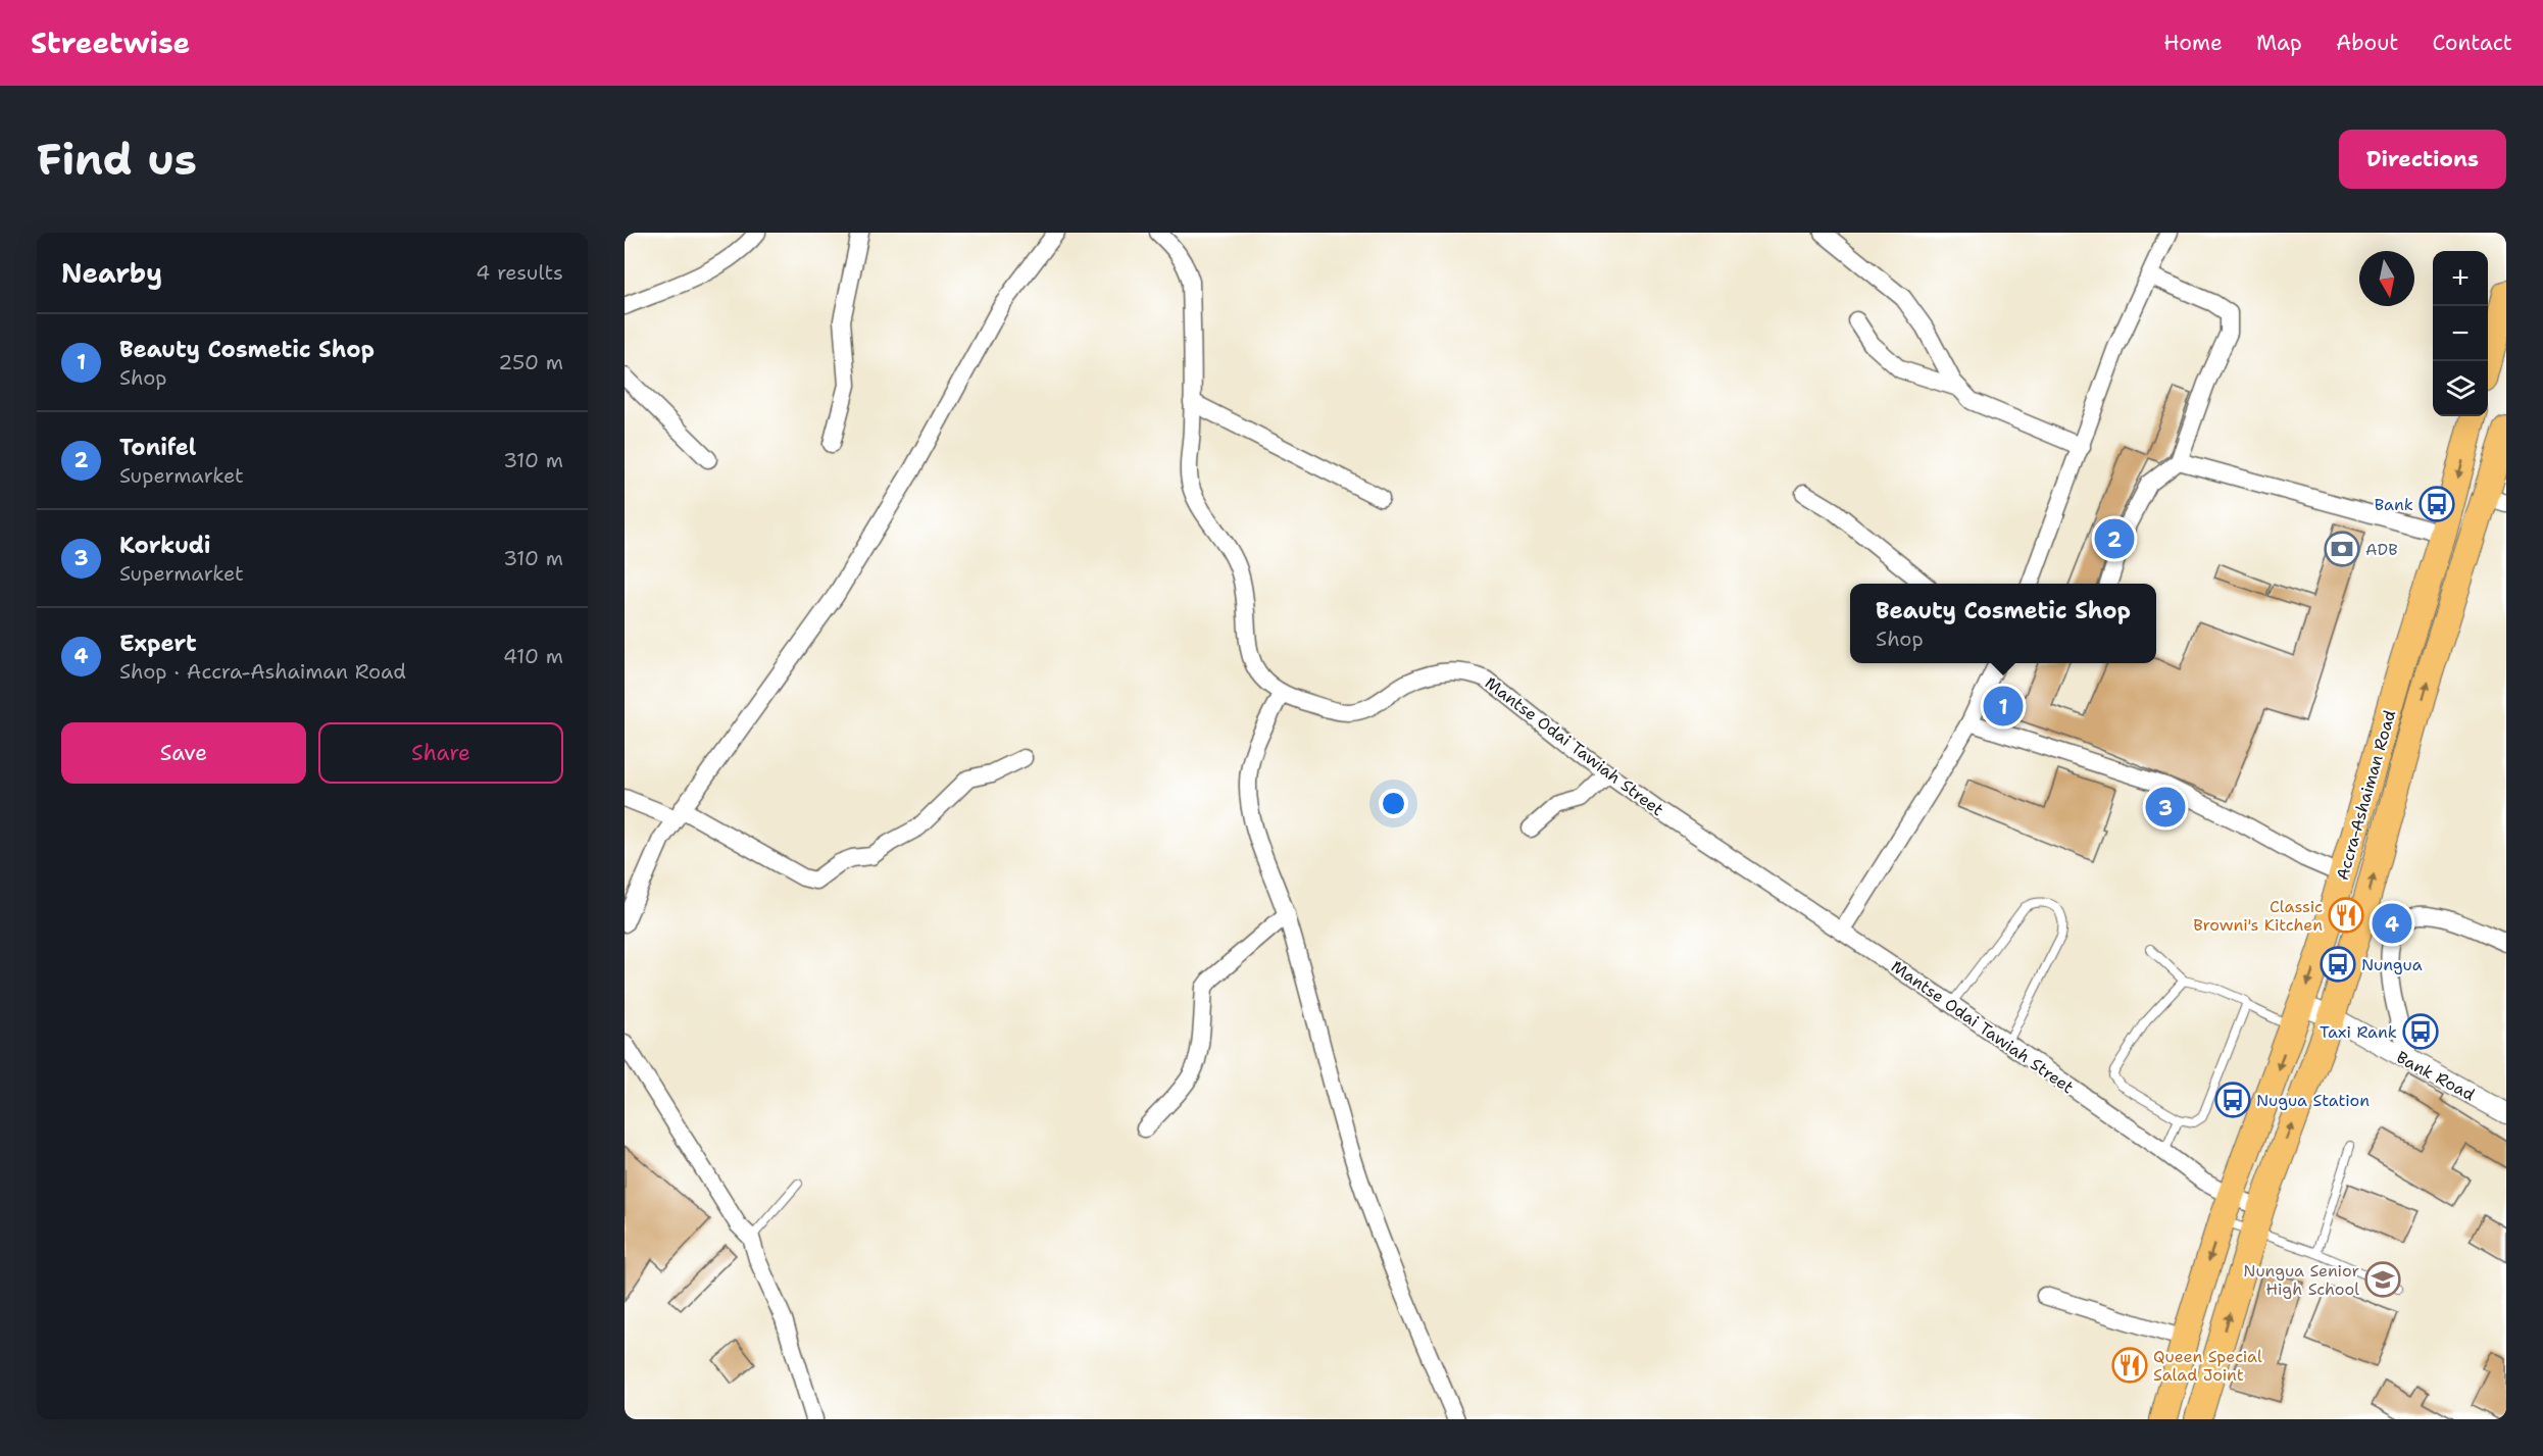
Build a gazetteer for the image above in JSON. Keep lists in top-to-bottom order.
{
  "streets": {
    "main road": ["Accra-Ashaiman Road"],
    "street": ["Mantse Odai Tawiah Street", "Bank Road"]
  },
  "crossings": [
    ["Mantse Odai Tawiah Street", "Accra-Ashaiman Road"],
    ["Accra-Ashaiman Road", "Bank Road"]
  ],
  "places": {
    "bus stop": [
      "Bank",
      "Nungua",
      "Taxi Rank",
      "Nugua Station"
    ],
    "bank": ["ADB"],
    "restaurant": ["Classic Browni's Kitchen", "Queen Special Salad Joint"],
    "school or university": ["Nungua Senior High School"]
  },
  "north": "bottom",
  "page": {
    "header": "Streetwise",
    "nav": [
      "Home",
      "Map",
      "About",
      "Contact"
    ],
    "buttons": [
      "Directions",
      ["Save", "Share"]
    ],
    "title": "Find us",
    "heading": ["Nearby", "4 results"],
    "map_buttons": ["+", "−"],
    "list": [
      {
        "mark": "1",
        "name": "Beauty Cosmetic Shop",
        "note": "Shop",
        "value": "250 m"
      },
      {
        "mark": "2",
        "name": "Tonifel",
        "note": "Supermarket",
        "value": "310 m"
      },
      {
        "mark": "3",
        "name": "Korkudi",
        "note": "Supermarket",
        "value": "310 m"
      },
      {
        "mark": "4",
        "name": "Expert",
        "note": "Shop · Accra-Ashaiman Road",
        "value": "410 m"
      }
    ],
    "pins": [
      "2",
      "1",
      "3",
      "4"
    ],
    "popup": ["Beauty Cosmetic Shop", "Shop"]
  }
}
